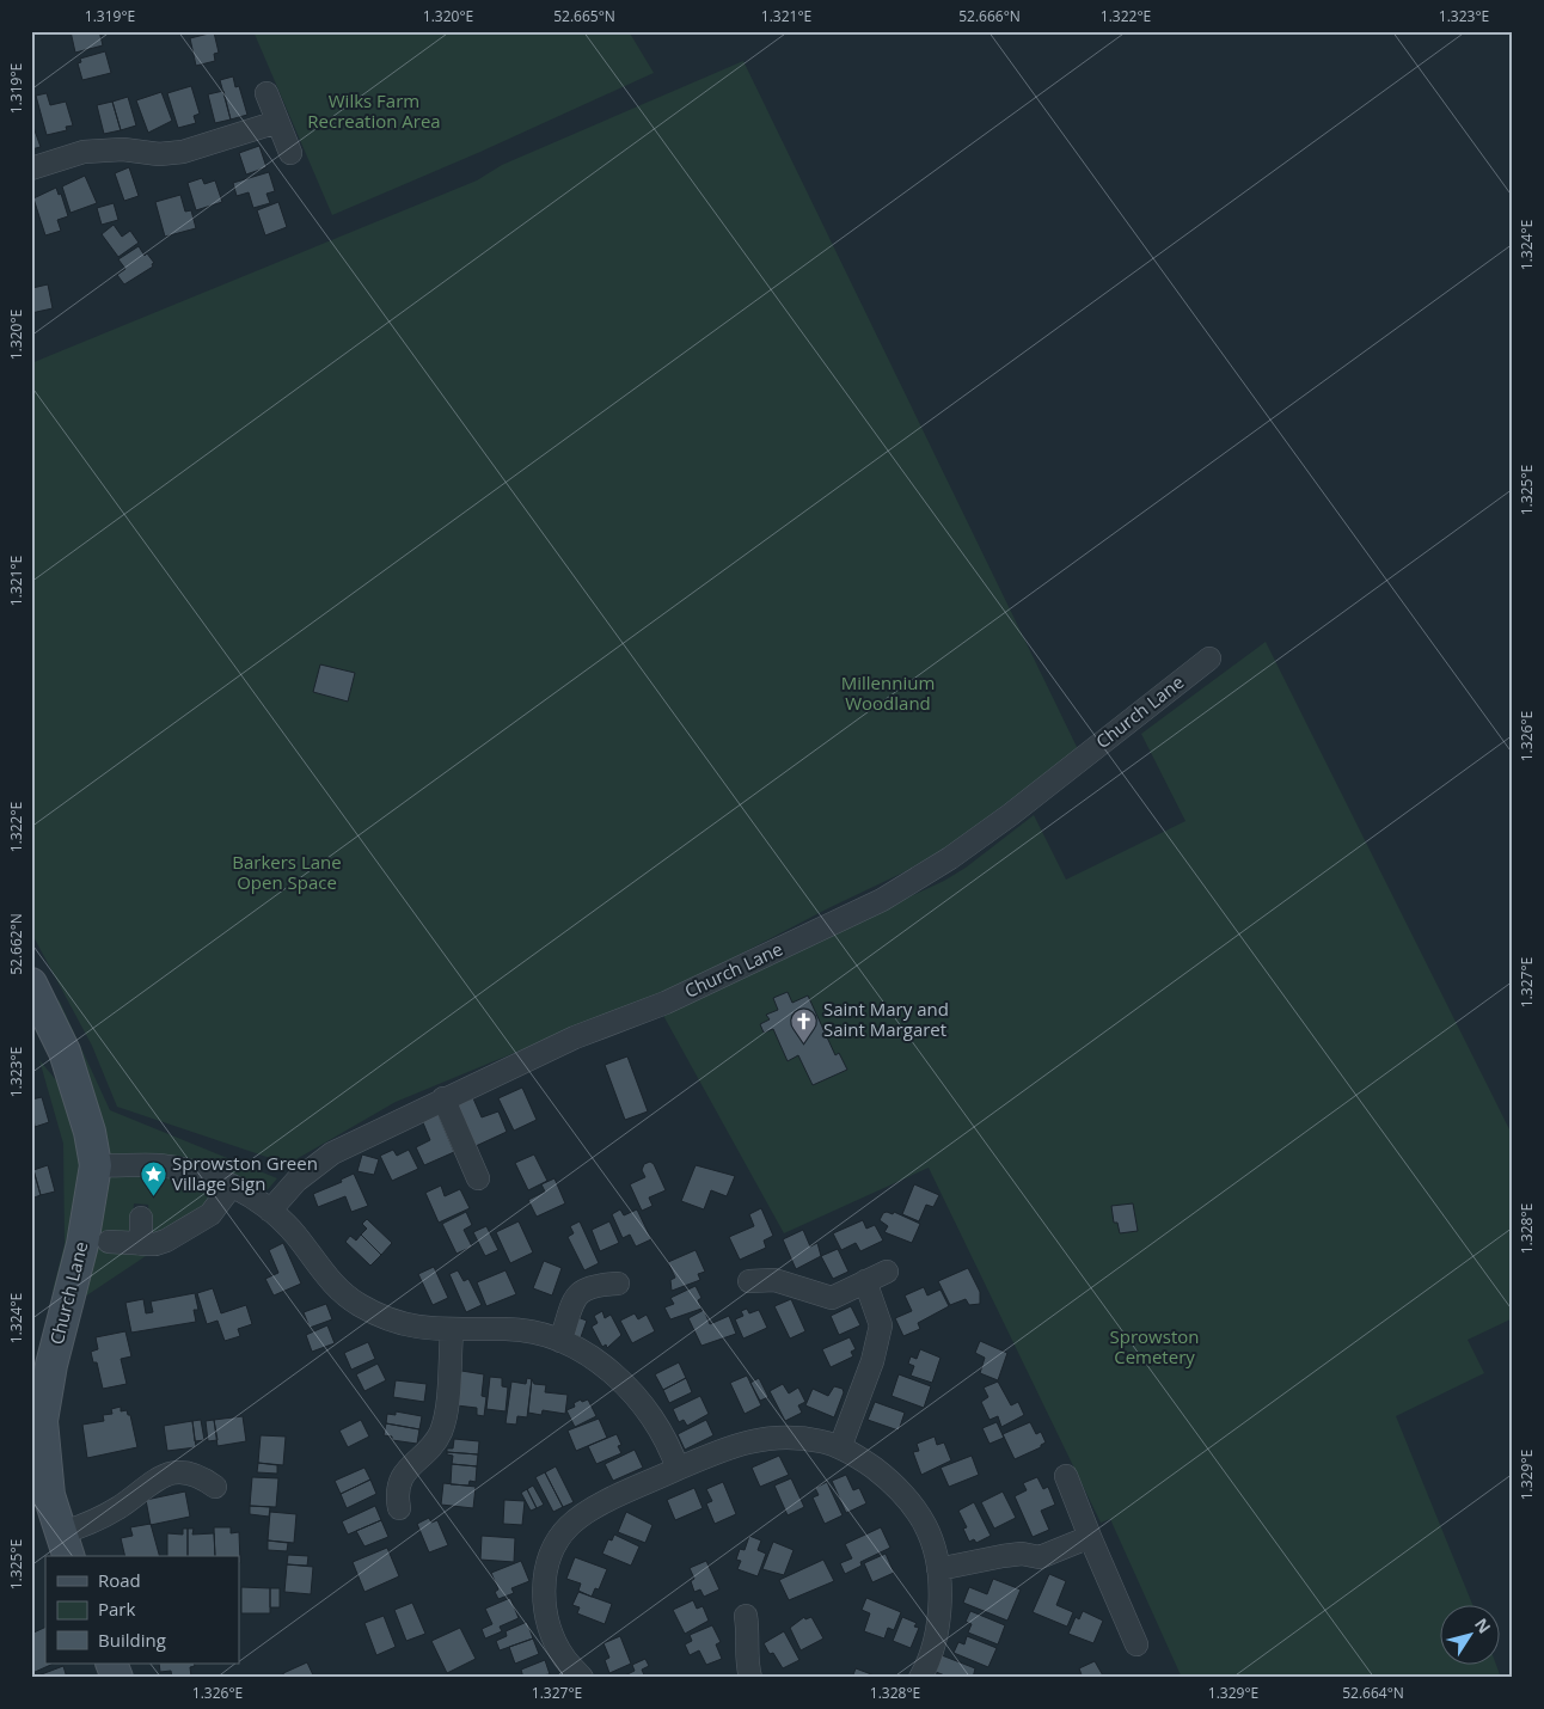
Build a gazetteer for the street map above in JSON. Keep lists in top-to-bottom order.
{
  "streets": {
    "street": ["Church Lane"]
  },
  "parks": [
    "Wilks Farm Recreation Area",
    "Millennium Woodland",
    "Barkers Lane Open Space",
    "Sprowston Cemetery"
  ],
  "places": {
    "church": ["Saint Mary and Saint Margaret"],
    "place": ["Sprowston Green Village Sign"]
  },
  "legend": ["Road", "Park", "Building"],
  "north": "top right",
  "coordinates": [
    "1.319°E",
    "1.320°E",
    "52.665°N",
    "1.321°E",
    "52.666°N",
    "1.322°E",
    "1.323°E",
    "1.324°E",
    "1.325°E",
    "1.326°E",
    "52.662°N",
    "1.327°E",
    "1.328°E",
    "1.329°E",
    "52.664°N"
  ]
}
